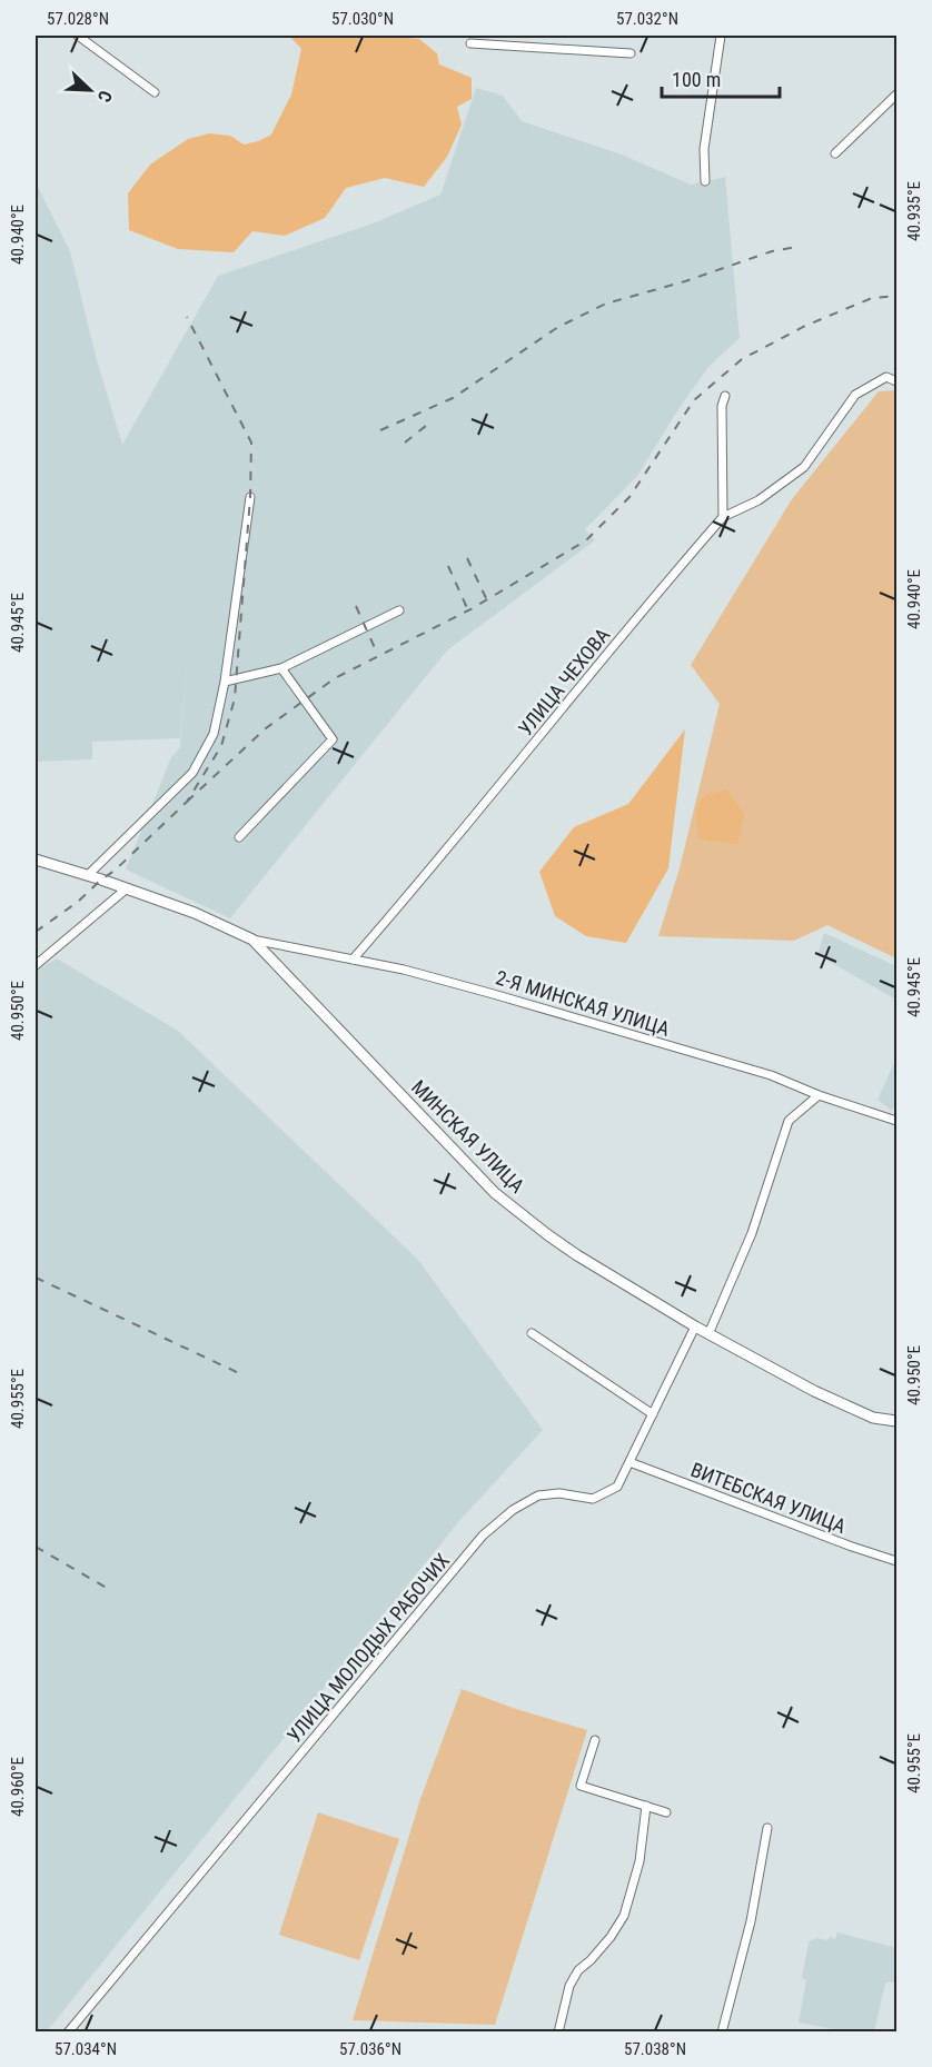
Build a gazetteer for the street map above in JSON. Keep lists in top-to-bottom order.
{
  "streets": {
    "main road": ["МИНСКАЯ УЛИЦА"],
    "street": [
      "УЛИЦА ЧЕХОВА",
      "2-Я МИНСКАЯ УЛИЦА",
      "ВИТЕБСКАЯ УЛИЦА",
      "УЛИЦА МОЛОДЫХ РАБОЧИХ"
    ]
  },
  "crossings": [
    ["УЛИЦА ЧЕХОВА", "2-Я МИНСКАЯ УЛИЦА"],
    ["2-Я МИНСКАЯ УЛИЦА", "МИНСКАЯ УЛИЦА"],
    ["МИНСКАЯ УЛИЦА", "УЛИЦА МОЛОДЫХ РАБОЧИХ"],
    ["ВИТЕБСКАЯ УЛИЦА", "УЛИЦА МОЛОДЫХ РАБОЧИХ"]
  ],
  "scale_bar": "100 m",
  "north": "bottom right",
  "coordinates": [
    "57.028°N",
    "57.030°N",
    "57.032°N",
    "40.935°E",
    "40.940°E",
    "40.945°E",
    "40.950°E",
    "40.955°E",
    "40.960°E",
    "57.034°N",
    "57.036°N",
    "57.038°N"
  ]
}
